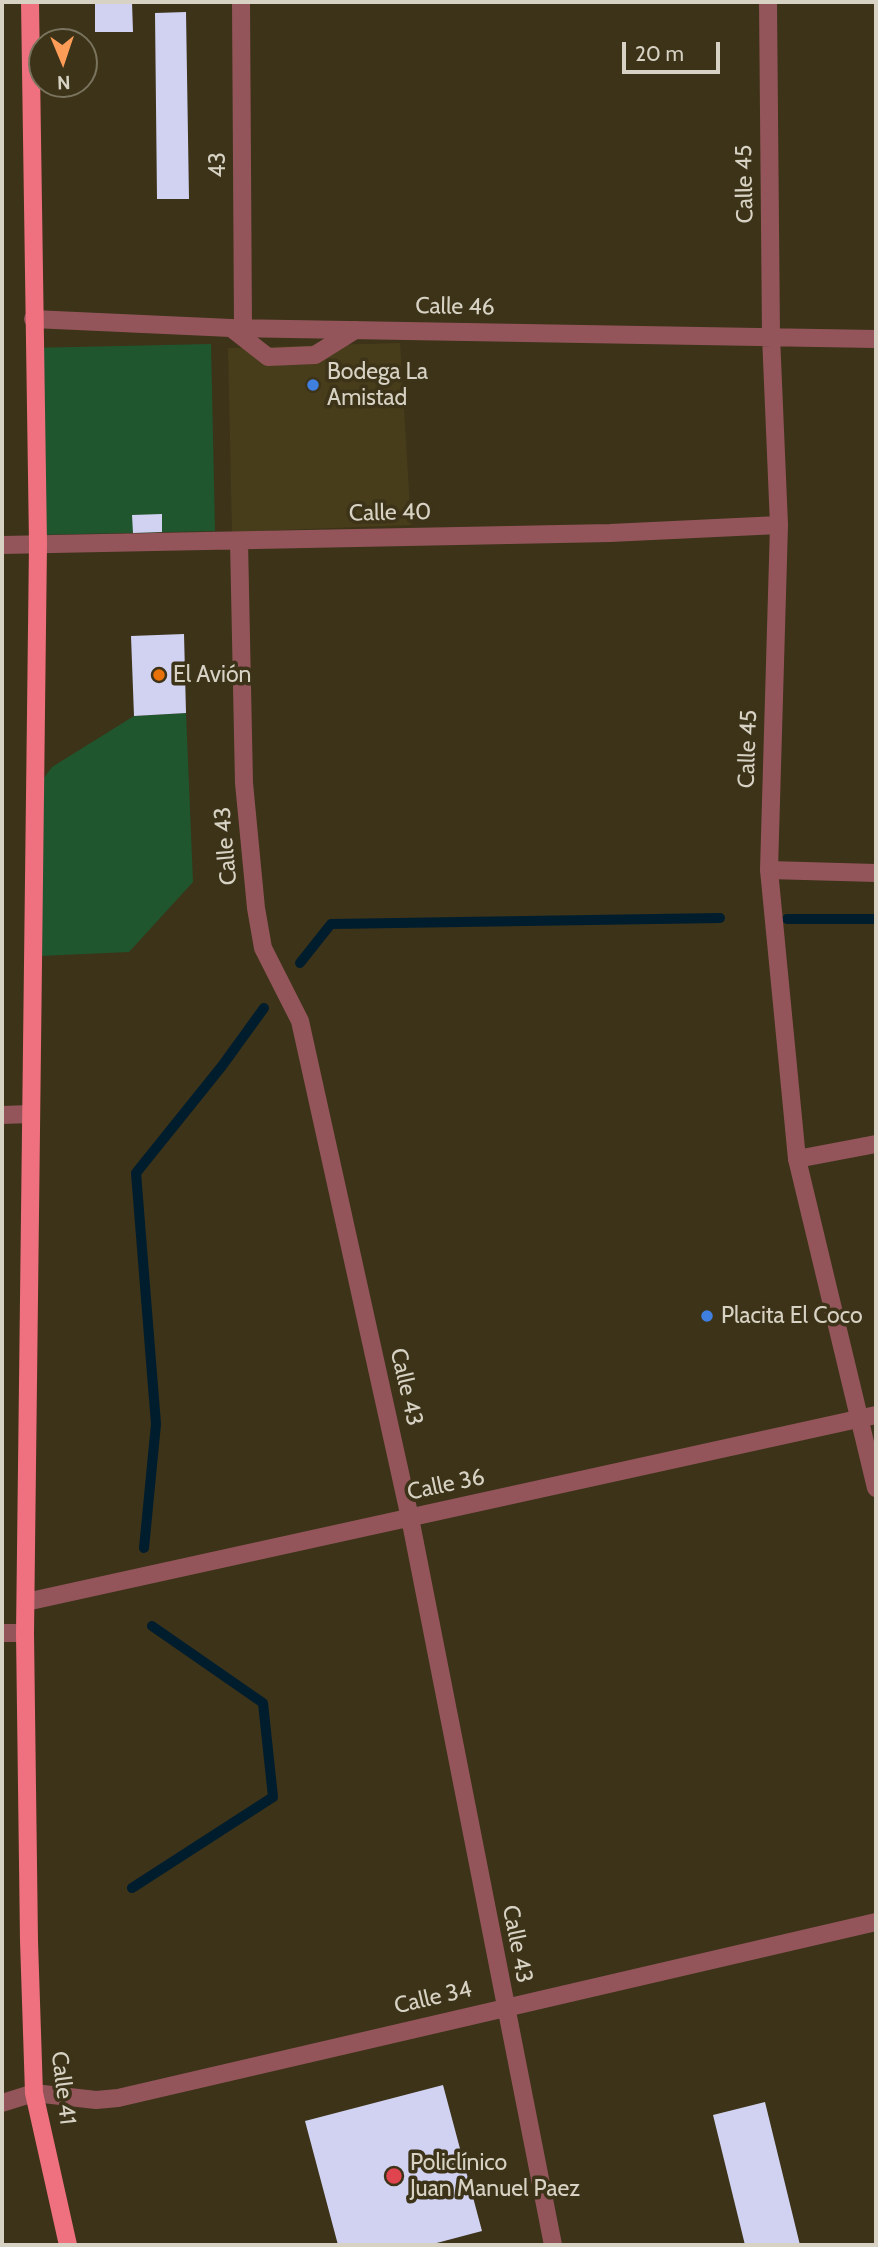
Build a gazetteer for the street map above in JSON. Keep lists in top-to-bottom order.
{
  "streets": {
    "main road": ["Calle 41"],
    "street": [
      "43",
      "Calle 45",
      "Calle 46",
      "Calle 40",
      "Calle 43",
      "Calle 36",
      "Calle 34"
    ]
  },
  "crossings": [
    ["43", "Calle 46"],
    ["Calle 45", "Calle 46"],
    ["Calle 45", "Calle 40"],
    ["Calle 45", "Calle 36"],
    ["Calle 46", "Calle 41"],
    ["Calle 40", "Calle 43"],
    ["Calle 40", "Calle 41"],
    ["Calle 43", "Calle 36"],
    ["Calle 43", "Calle 34"],
    ["Calle 36", "Calle 41"],
    ["Calle 34", "Calle 41"]
  ],
  "places": [
    "Bodega La Amistad",
    "El Avión",
    "Placita El Coco",
    "Policlínico Juan Manuel Paez"
  ],
  "scale_bar": "20 m",
  "north": "bottom"
}
